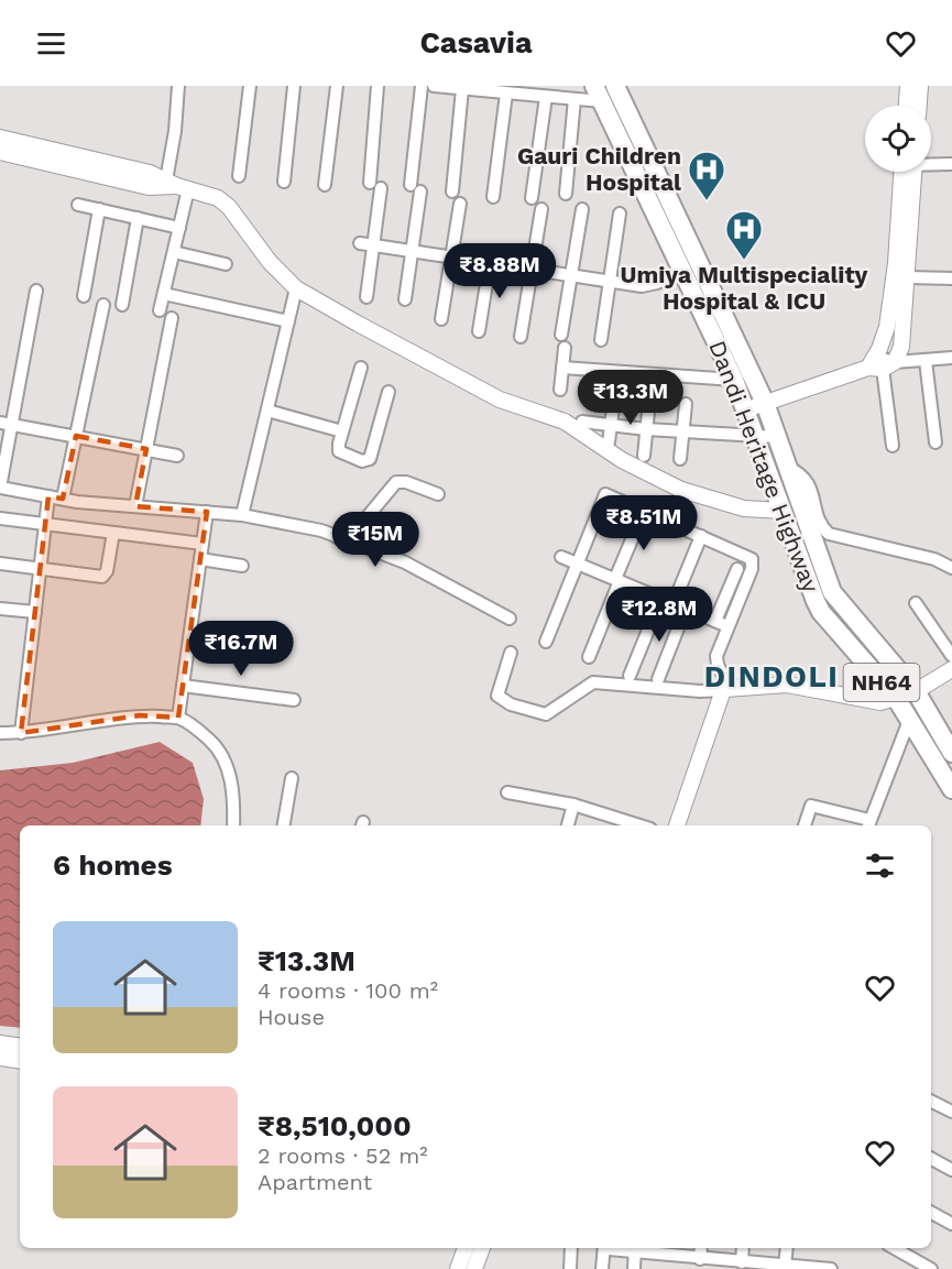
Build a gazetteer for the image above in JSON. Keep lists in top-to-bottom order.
{
  "streets": {
    "main road": ["Dandi Heritage Highway", "NH64"]
  },
  "crossings": [
    ["Dandi Heritage Highway", "NH64"]
  ],
  "districts": ["DINDOLI"],
  "places": {
    "hospital": ["Gauri Children Hospital", "Umiya Multispeciality Hospital & ICU"]
  },
  "page": {
    "header": "Casavia",
    "price": [
      "₹8.88M",
      "₹13.3M",
      "₹8.51M",
      "₹15M",
      "₹12.8M",
      "₹16.7M"
    ],
    "heading": "6 homes",
    "list": [
      {
        "name": "₹13.3M",
        "note": "4 rooms · 100 m² · House"
      },
      {
        "name": "₹8,510,000",
        "note": "2 rooms · 52 m² · Apartment"
      }
    ]
  }
}
